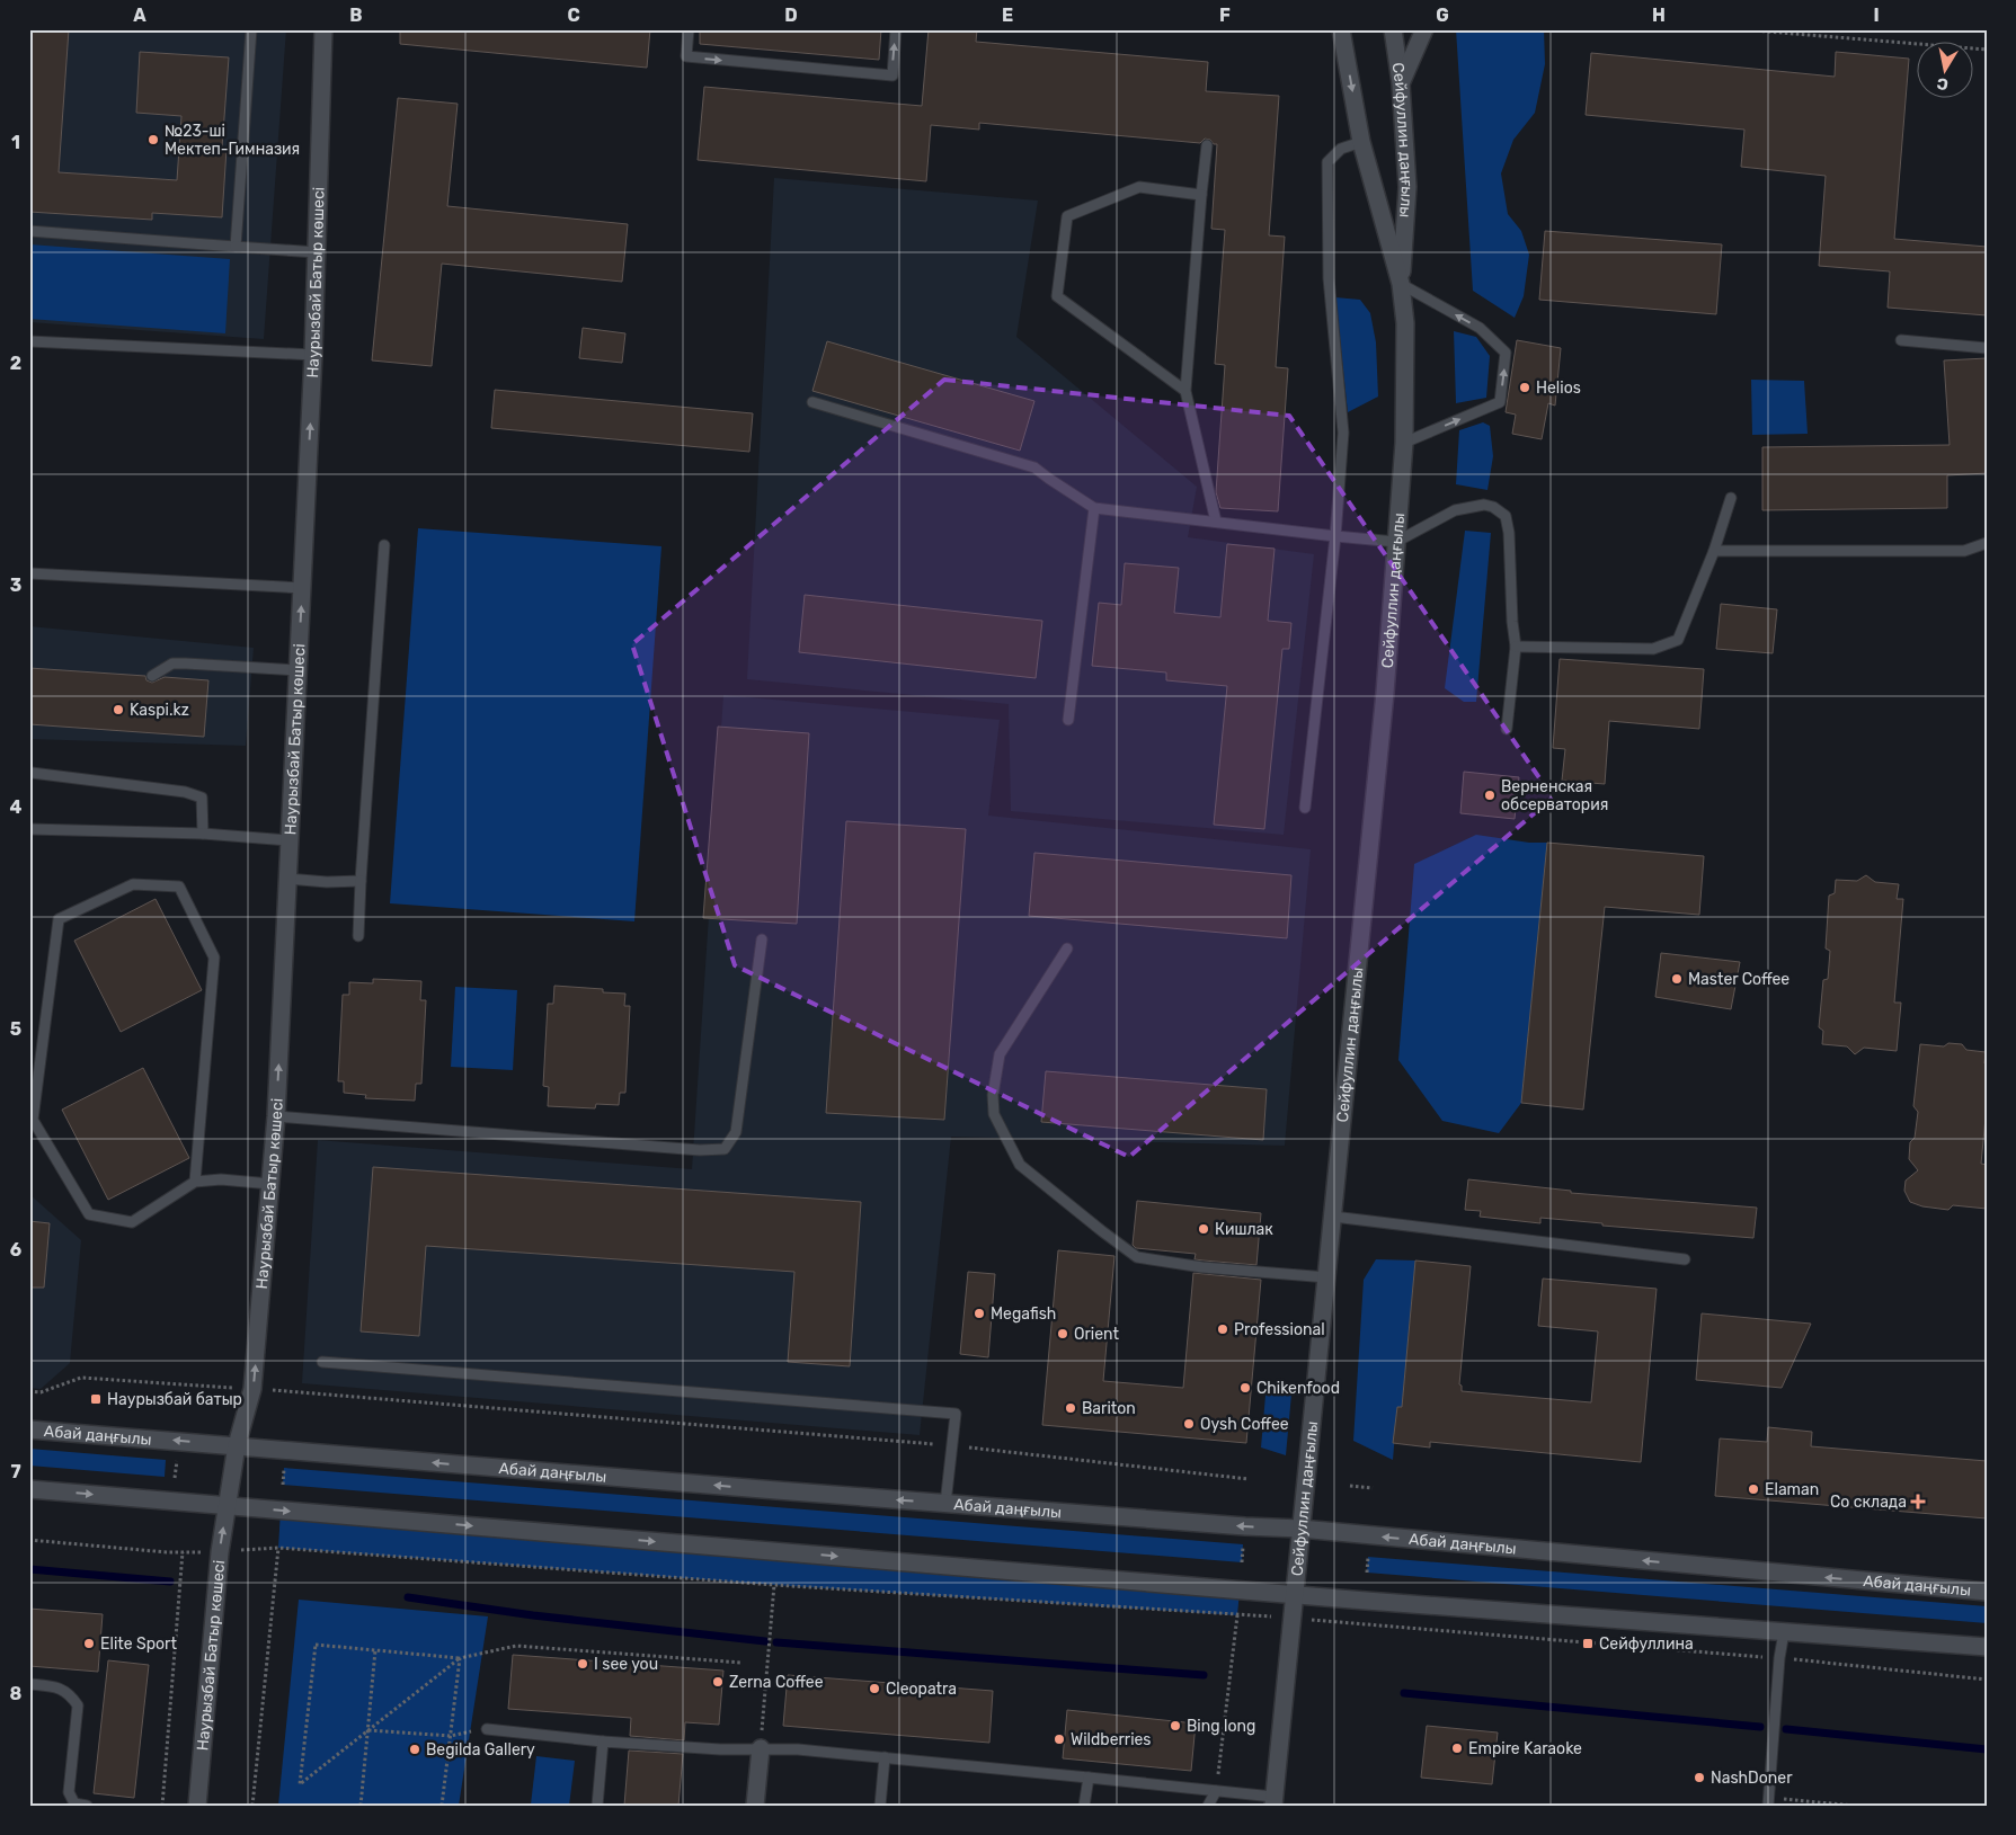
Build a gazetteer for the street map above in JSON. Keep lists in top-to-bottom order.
{
  "streets": {
    "main road": ["Сейфуллин даңғылы", "Наурызбай Батыр көшесі", "Абай даңғылы"]
  },
  "crossings": [
    ["Сейфуллин даңғылы", "Абай даңғылы"],
    ["Наурызбай Батыр көшесі", "Абай даңғылы"]
  ],
  "one_way": ["Наурызбай Батыр көшесі"],
  "places": {
    "other": [
      "№23-ші Мектеп-Гимназия",
      "Helios",
      "Kaspi.kz",
      "Верненская обсерватория",
      "Master Coffee",
      "Кишлак",
      "Megafish",
      "Professional",
      "Orient",
      "Chikenfood",
      "Bariton",
      "Oysh Coffee",
      "Elaman",
      "Elite Sport",
      "I see you",
      "Zerna Coffee",
      "Cleopatra",
      "Bing long",
      "Wildberries",
      "Empire Karaoke",
      "Begilda Gallery",
      "NashDoner"
    ],
    "transit": ["Наурызбай батыр", "Сейфуллина"],
    "health": ["Со склада"]
  },
  "north": "bottom",
  "grid": {
    "columns": [
      "A",
      "B",
      "C",
      "D",
      "E",
      "F",
      "G",
      "H",
      "I"
    ],
    "rows": [
      "1",
      "2",
      "3",
      "4",
      "5",
      "6",
      "7",
      "8"
    ]
  }
}
